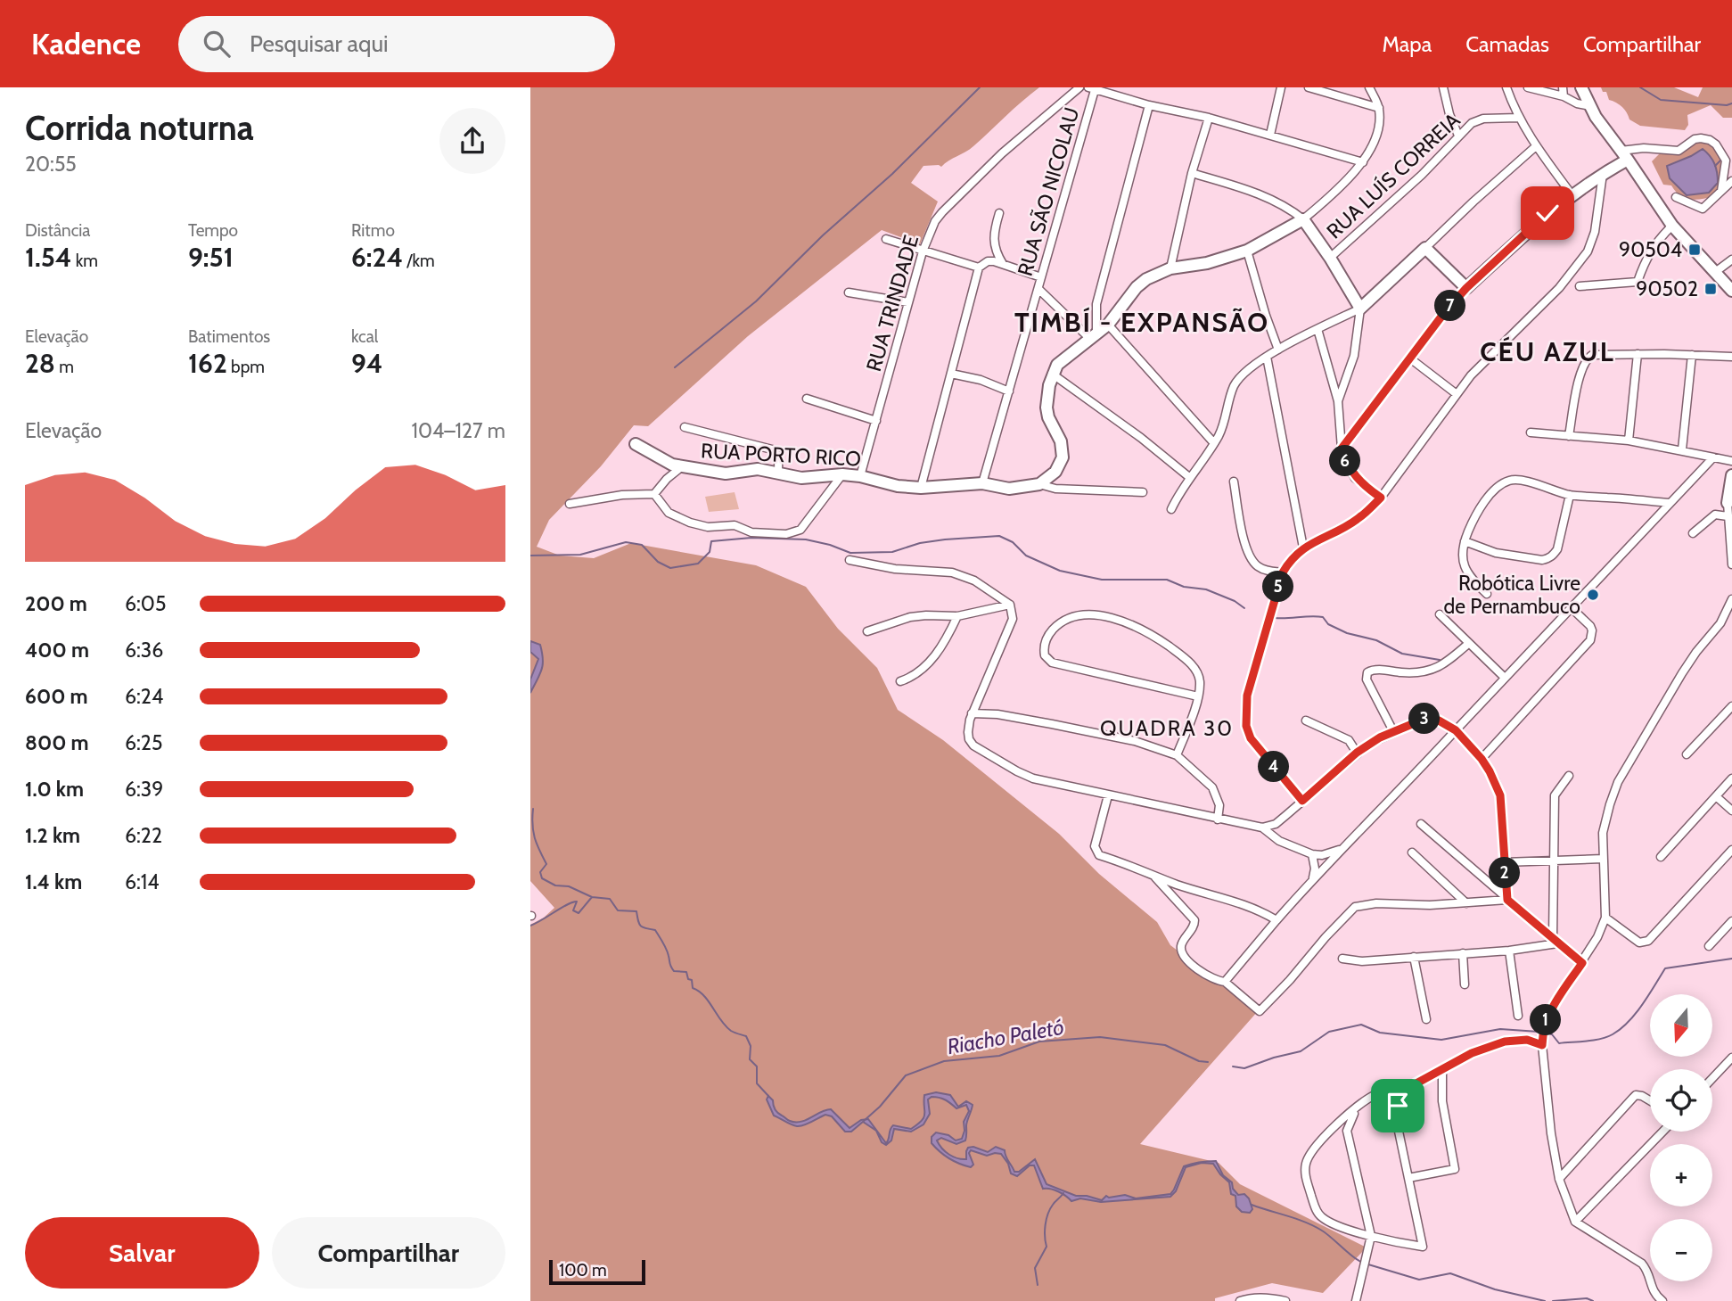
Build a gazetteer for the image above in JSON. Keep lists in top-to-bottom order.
{
  "streets": {
    "street": [
      "RUA LUÍS CORREIA",
      "RUA SÃO NICOLAU",
      "RUA TRINDADE",
      "RUA PORTO RICO"
    ]
  },
  "crossings": [
    ["RUA SÃO NICOLAU", "RUA PORTO RICO"],
    ["RUA TRINDADE", "RUA PORTO RICO"]
  ],
  "districts": ["TIMBÍ - EXPANSÃO", "CÉU AZUL", "QUADRA 30"],
  "water": ["Riacho Paletó"],
  "places": {
    "transit": ["90504", "90502"],
    "other": ["Robótica Livre de Pernambuco"]
  },
  "scale_bar": "100 m",
  "north": "bottom",
  "page": {
    "header": "Kadence",
    "search": "Pesquisar aqui",
    "nav": ["Mapa", "Camadas", "Compartilhar"],
    "heading": ["Corrida noturna", "20:55"],
    "stats": [
      ["Distância", "1.54 km"],
      ["Tempo", "9:51"],
      ["Ritmo", "6:24 /km"],
      ["Elevação", "28 m"],
      ["Batimentos", "162 bpm"],
      ["kcal", "94"]
    ],
    "pins": [
      "7",
      "6",
      "5",
      "3",
      "4",
      "2",
      "1"
    ],
    "chart": ["Elevação", "104–127 m"],
    "list": [
      {
        "name": "200 m",
        "note": "6:05"
      },
      {
        "name": "400 m",
        "note": "6:36"
      },
      {
        "name": "600 m",
        "note": "6:24"
      },
      {
        "name": "800 m",
        "note": "6:25"
      },
      {
        "name": "1.0 km",
        "note": "6:39"
      },
      {
        "name": "1.2 km",
        "note": "6:22"
      },
      {
        "name": "1.4 km",
        "note": "6:14"
      }
    ],
    "map_buttons": ["+", "−"],
    "buttons": ["Salvar", "Compartilhar"],
    "scale": "100 m"
  }
}
